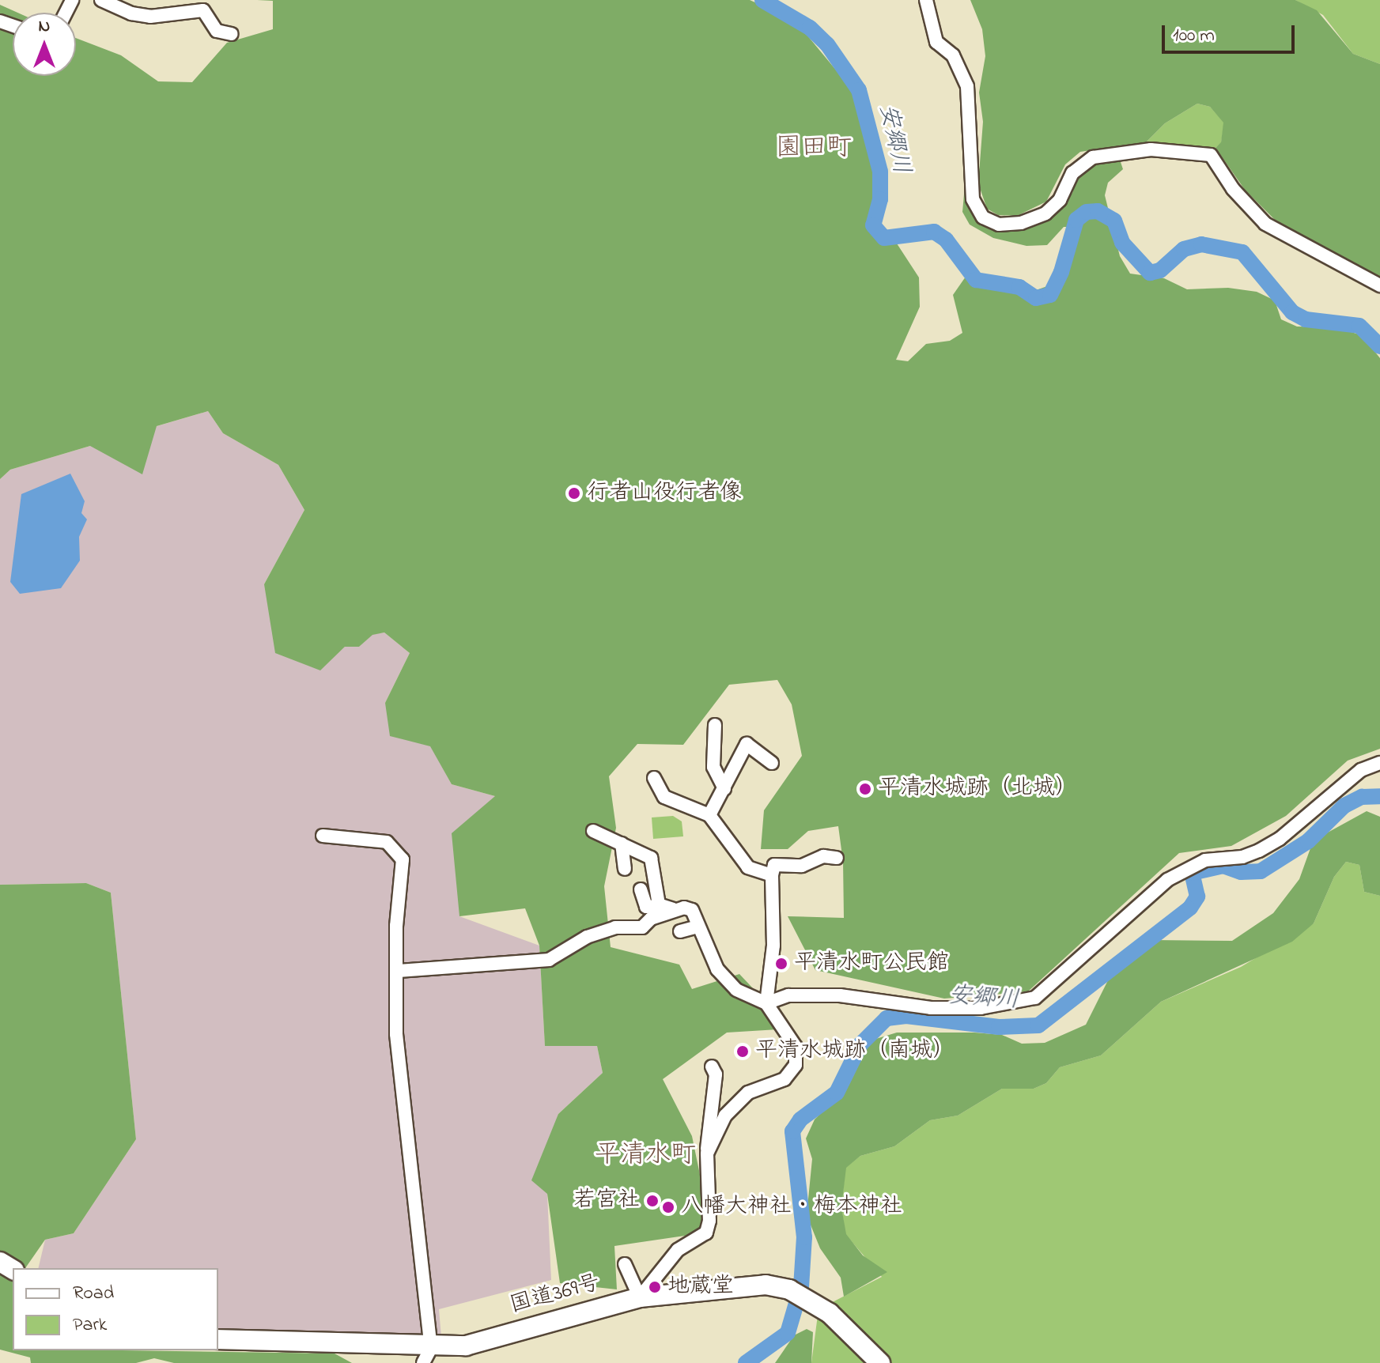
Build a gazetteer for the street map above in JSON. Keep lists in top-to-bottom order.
{
  "streets": {
    "highway": ["国道369号"]
  },
  "districts": ["園田町", "平清水町"],
  "water": ["安郷川"],
  "places": [
    "行者山役行者像",
    "平清水城跡（北城）",
    "平清水町公民館",
    "平清水城跡（南城）",
    "若宮社",
    "八幡大神社・梅本神社",
    "地蔵堂"
  ],
  "legend": ["Road", "Park"],
  "scale_bar": "100 m",
  "north": "top"
}
